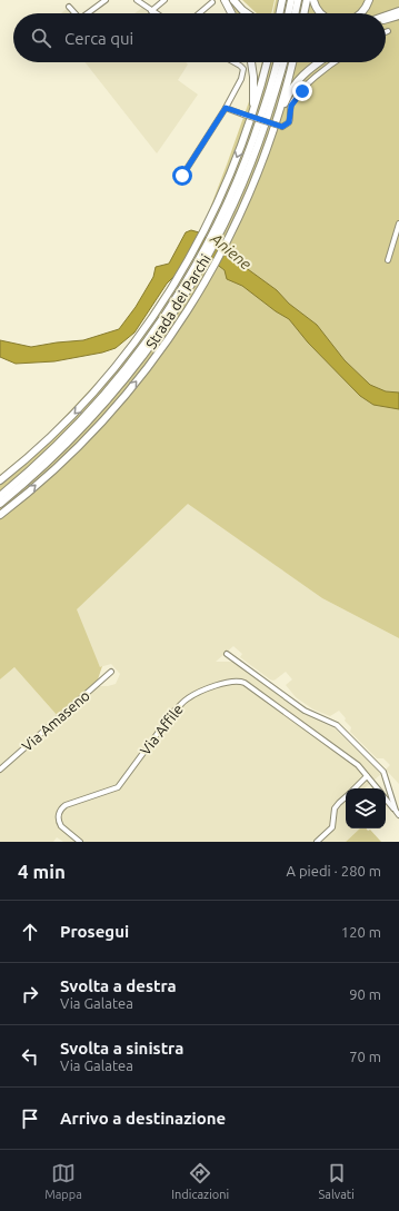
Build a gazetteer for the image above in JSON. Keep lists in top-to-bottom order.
{
  "streets": {
    "highway": ["Strada dei Parchi"],
    "street": ["Via Amaseno", "Via Affile"]
  },
  "water": ["Aniene"],
  "page": {
    "search": "Cerca qui",
    "heading": ["4 min", "A piedi · 280 m"],
    "list": [
      ["Prosegui", "120 m"],
      ["Svolta a destra", "Via Galatea", "90 m"],
      ["Svolta a sinistra", "Via Galatea", "70 m"],
      "Arrivo a destinazione"
    ],
    "nav": ["Mappa", "Indicazioni", "Salvati"]
  }
}
